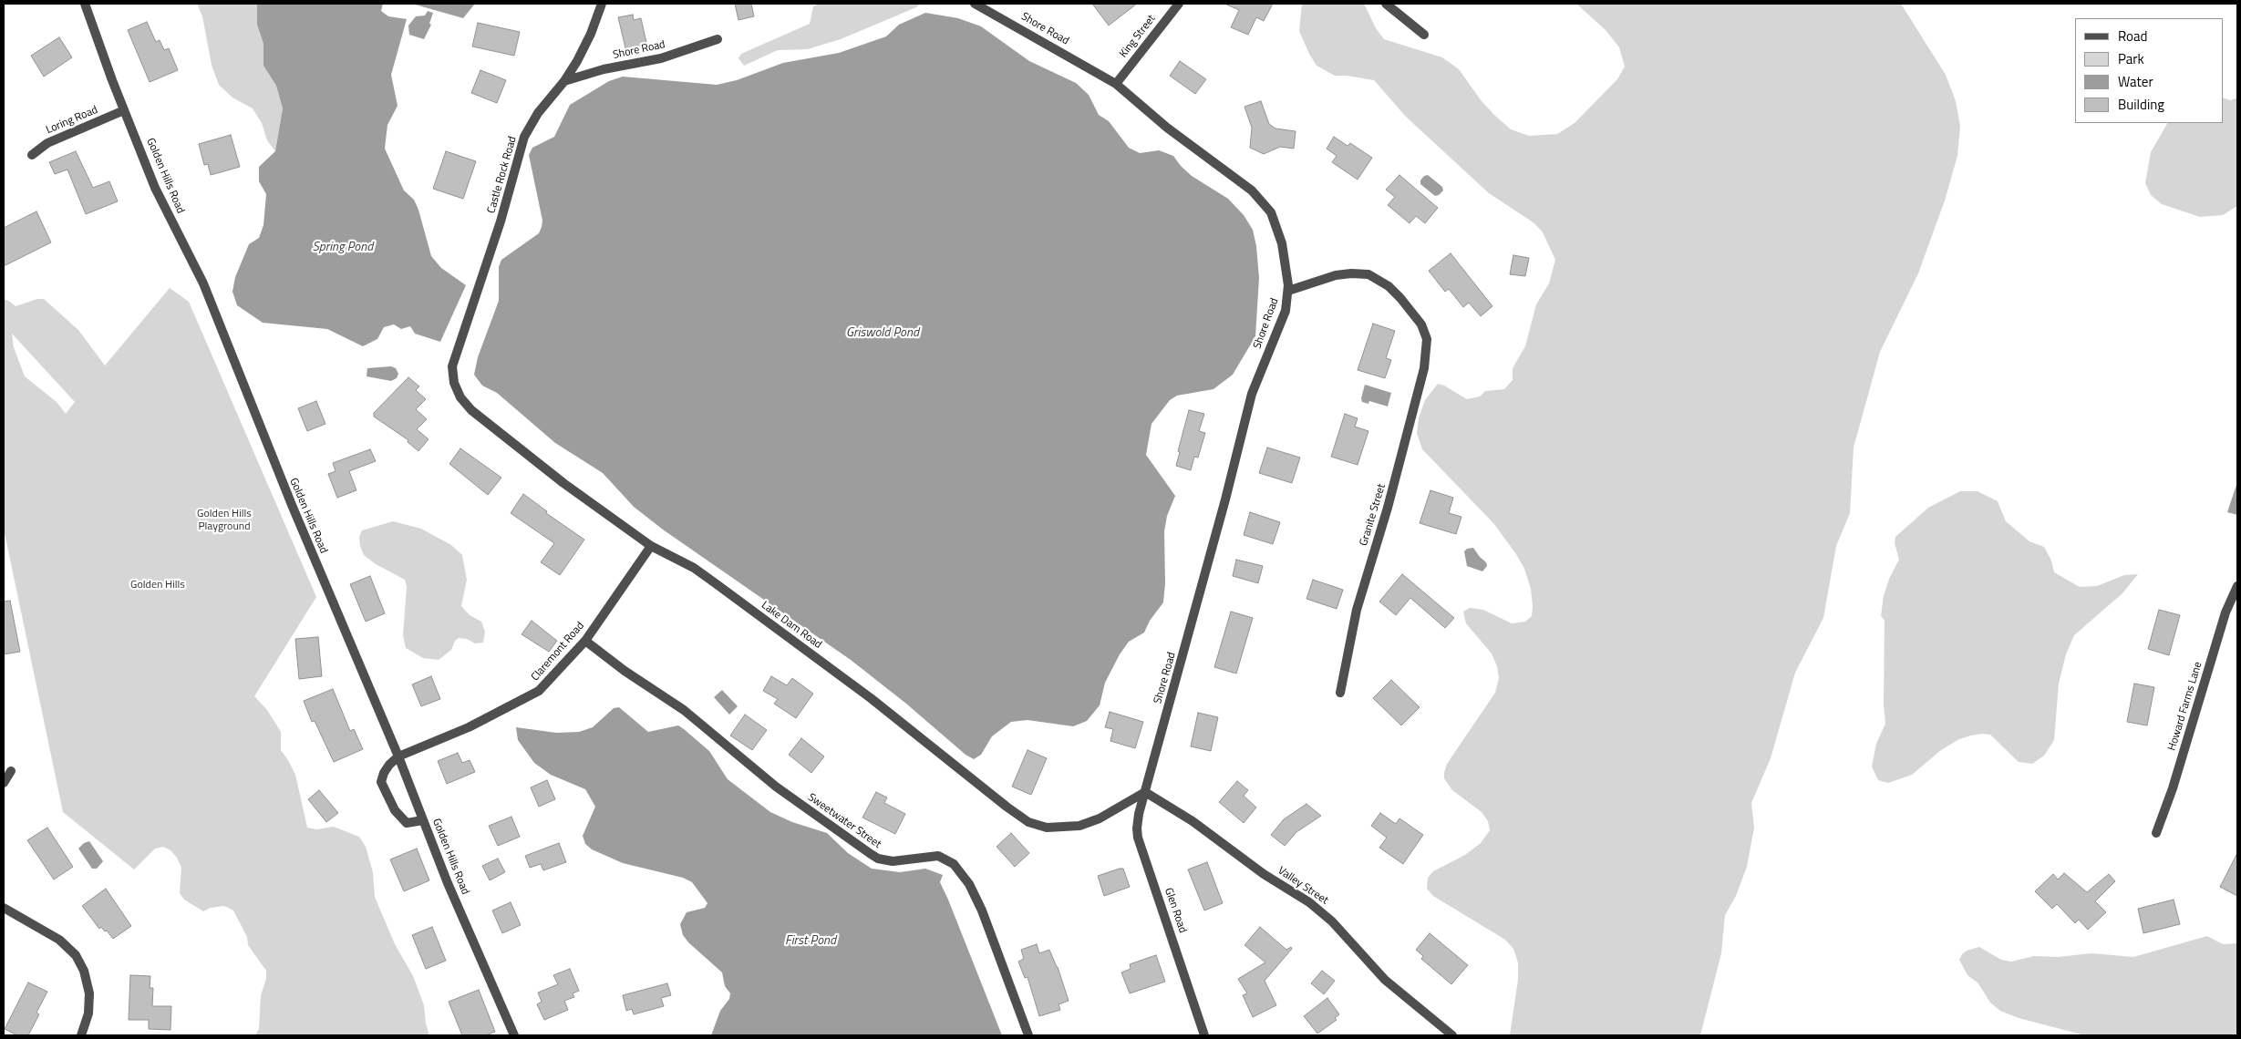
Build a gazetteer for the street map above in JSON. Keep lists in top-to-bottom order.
{
  "streets": {
    "street": [
      "Shore Road",
      "King Street",
      "Loring Road",
      "Castle Rock Road",
      "Golden Hills Road",
      "Granite Street",
      "Lake Dam Road",
      "Claremont Road",
      "Howard Farms Lane",
      "Sweetwater Street",
      "Valley Street",
      "Glen Road"
    ]
  },
  "crossings": [
    ["Shore Road", "King Street"],
    ["Shore Road", "Castle Rock Road"],
    ["Shore Road", "Granite Street"],
    ["Shore Road", "Lake Dam Road"],
    ["Shore Road", "Valley Street"],
    ["Shore Road", "Glen Road"],
    ["Loring Road", "Golden Hills Road"],
    ["Castle Rock Road", "Lake Dam Road"],
    ["Golden Hills Road", "Claremont Road"],
    ["Lake Dam Road", "Claremont Road"],
    ["Lake Dam Road", "Valley Street"],
    ["Lake Dam Road", "Glen Road"],
    ["Claremont Road", "Sweetwater Street"],
    ["Valley Street", "Glen Road"]
  ],
  "water": ["Spring Pond", "Griswold Pond", "First Pond"],
  "parks": ["Golden Hills Playground", "Golden Hills"],
  "legend": [
    "Road",
    "Park",
    "Water",
    "Building"
  ]
}
